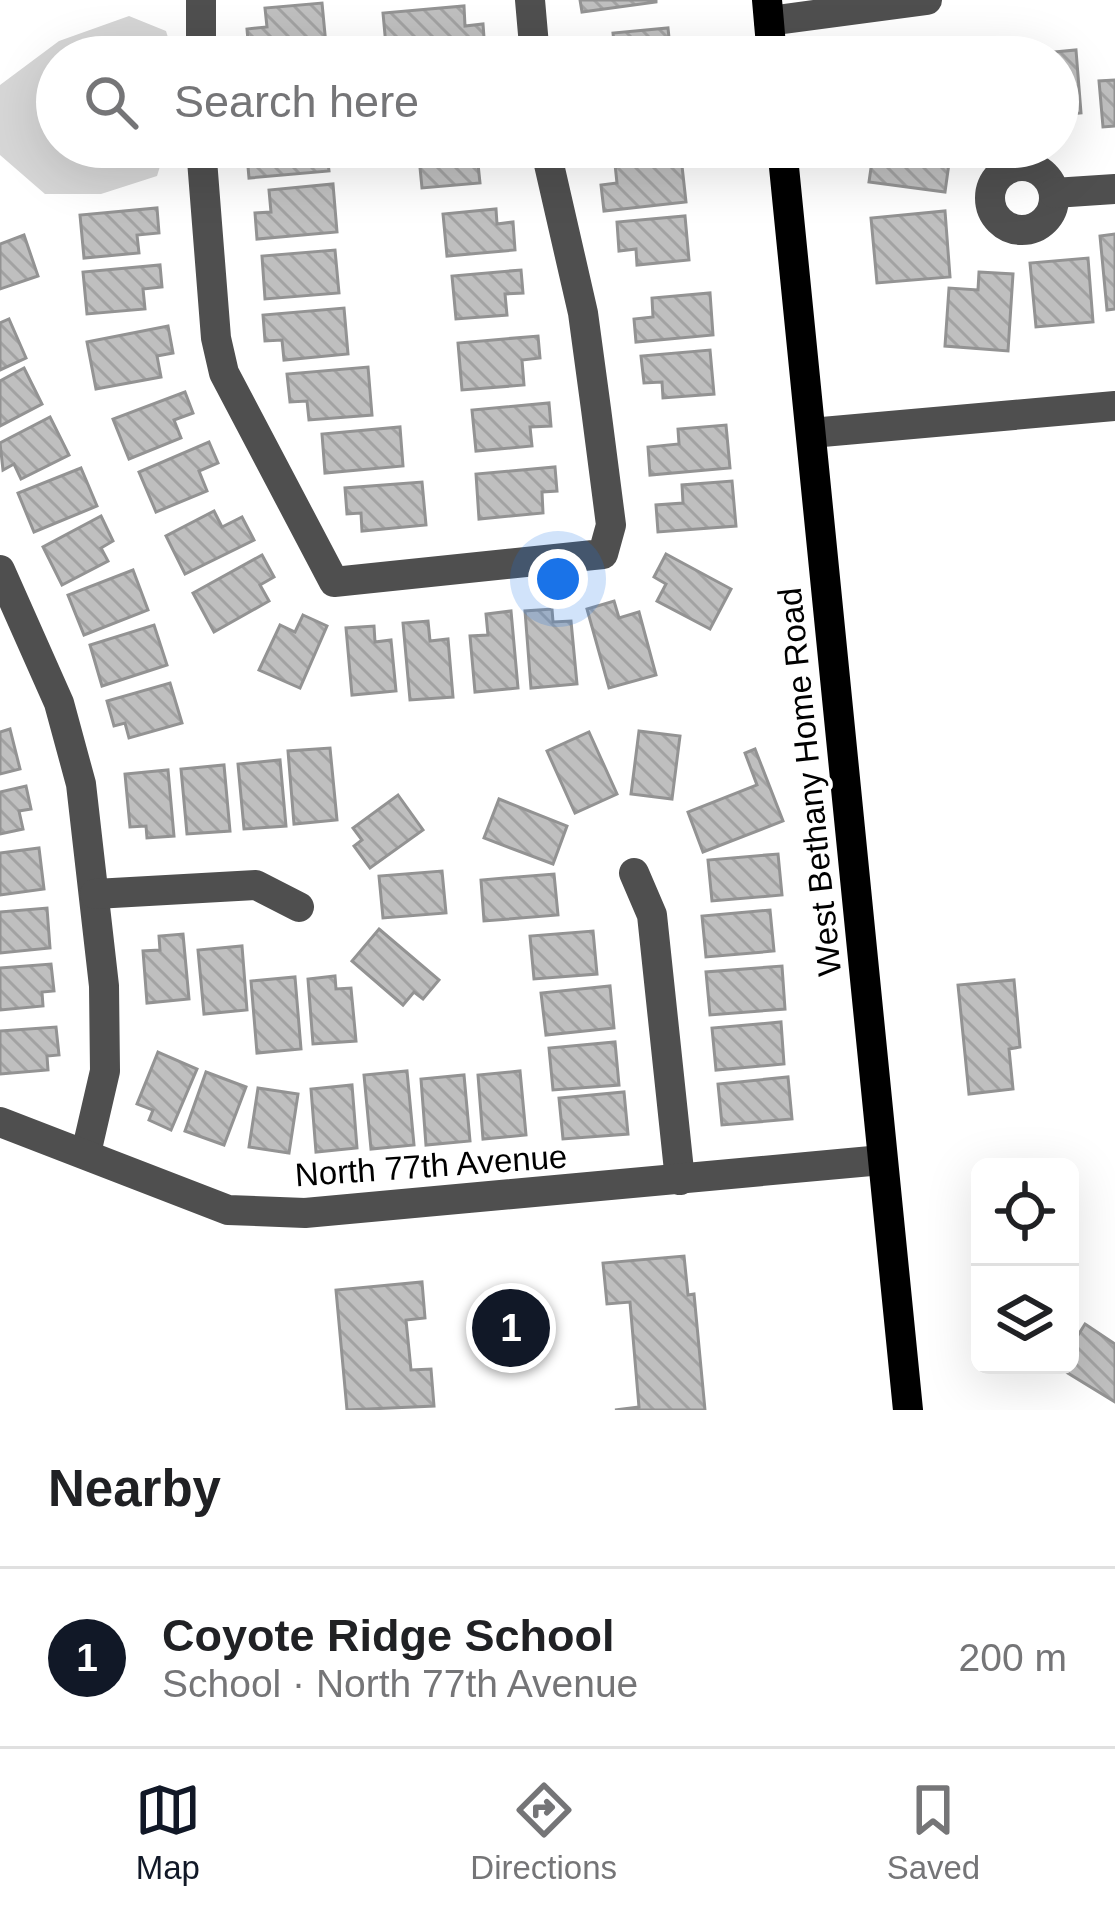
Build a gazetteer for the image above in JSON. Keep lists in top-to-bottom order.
{
  "streets": {
    "main road": ["West Bethany Home Road"],
    "street": ["North 77th Avenue"]
  },
  "crossings": [
    ["West Bethany Home Road", "North 77th Avenue"]
  ],
  "page": {
    "search": "Search here",
    "pins": "1",
    "heading": "Nearby",
    "list": [
      {
        "mark": "1",
        "name": "Coyote Ridge School",
        "note": "School · North 77th Avenue",
        "value": "200 m"
      }
    ],
    "nav": ["Map", "Directions", "Saved"]
  }
}
